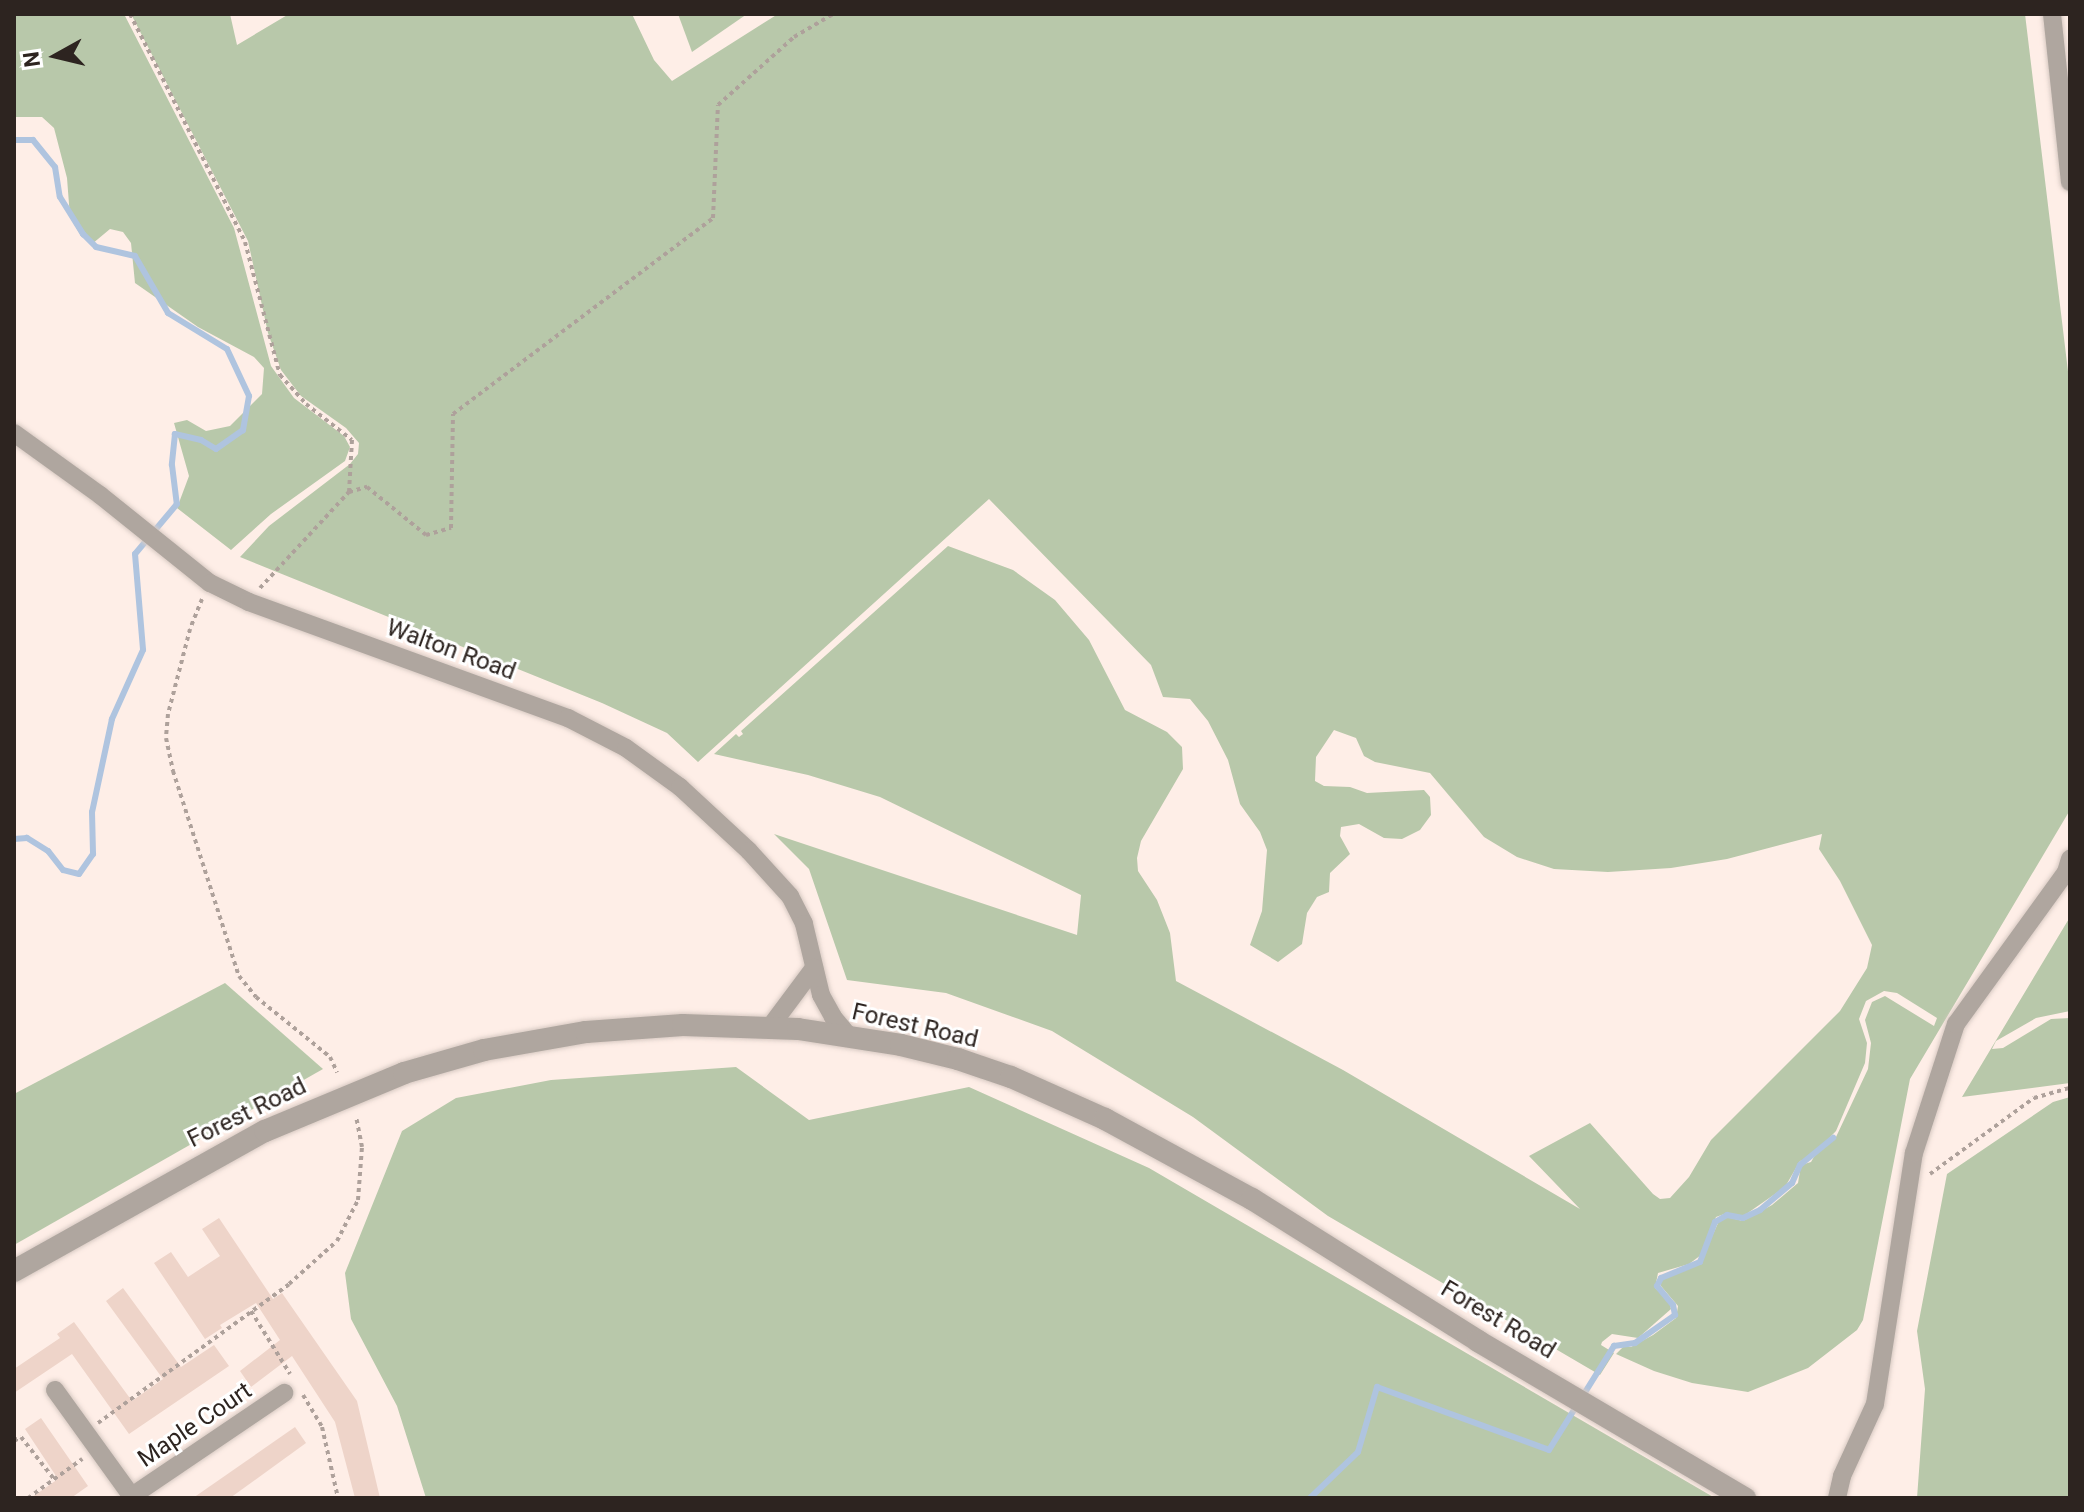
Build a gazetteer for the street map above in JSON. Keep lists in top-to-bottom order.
{
  "streets": {
    "street": ["Walton Road", "Forest Road", "Maple Court"]
  },
  "crossings": [
    ["Walton Road", "Forest Road"]
  ],
  "north": "left"
}
